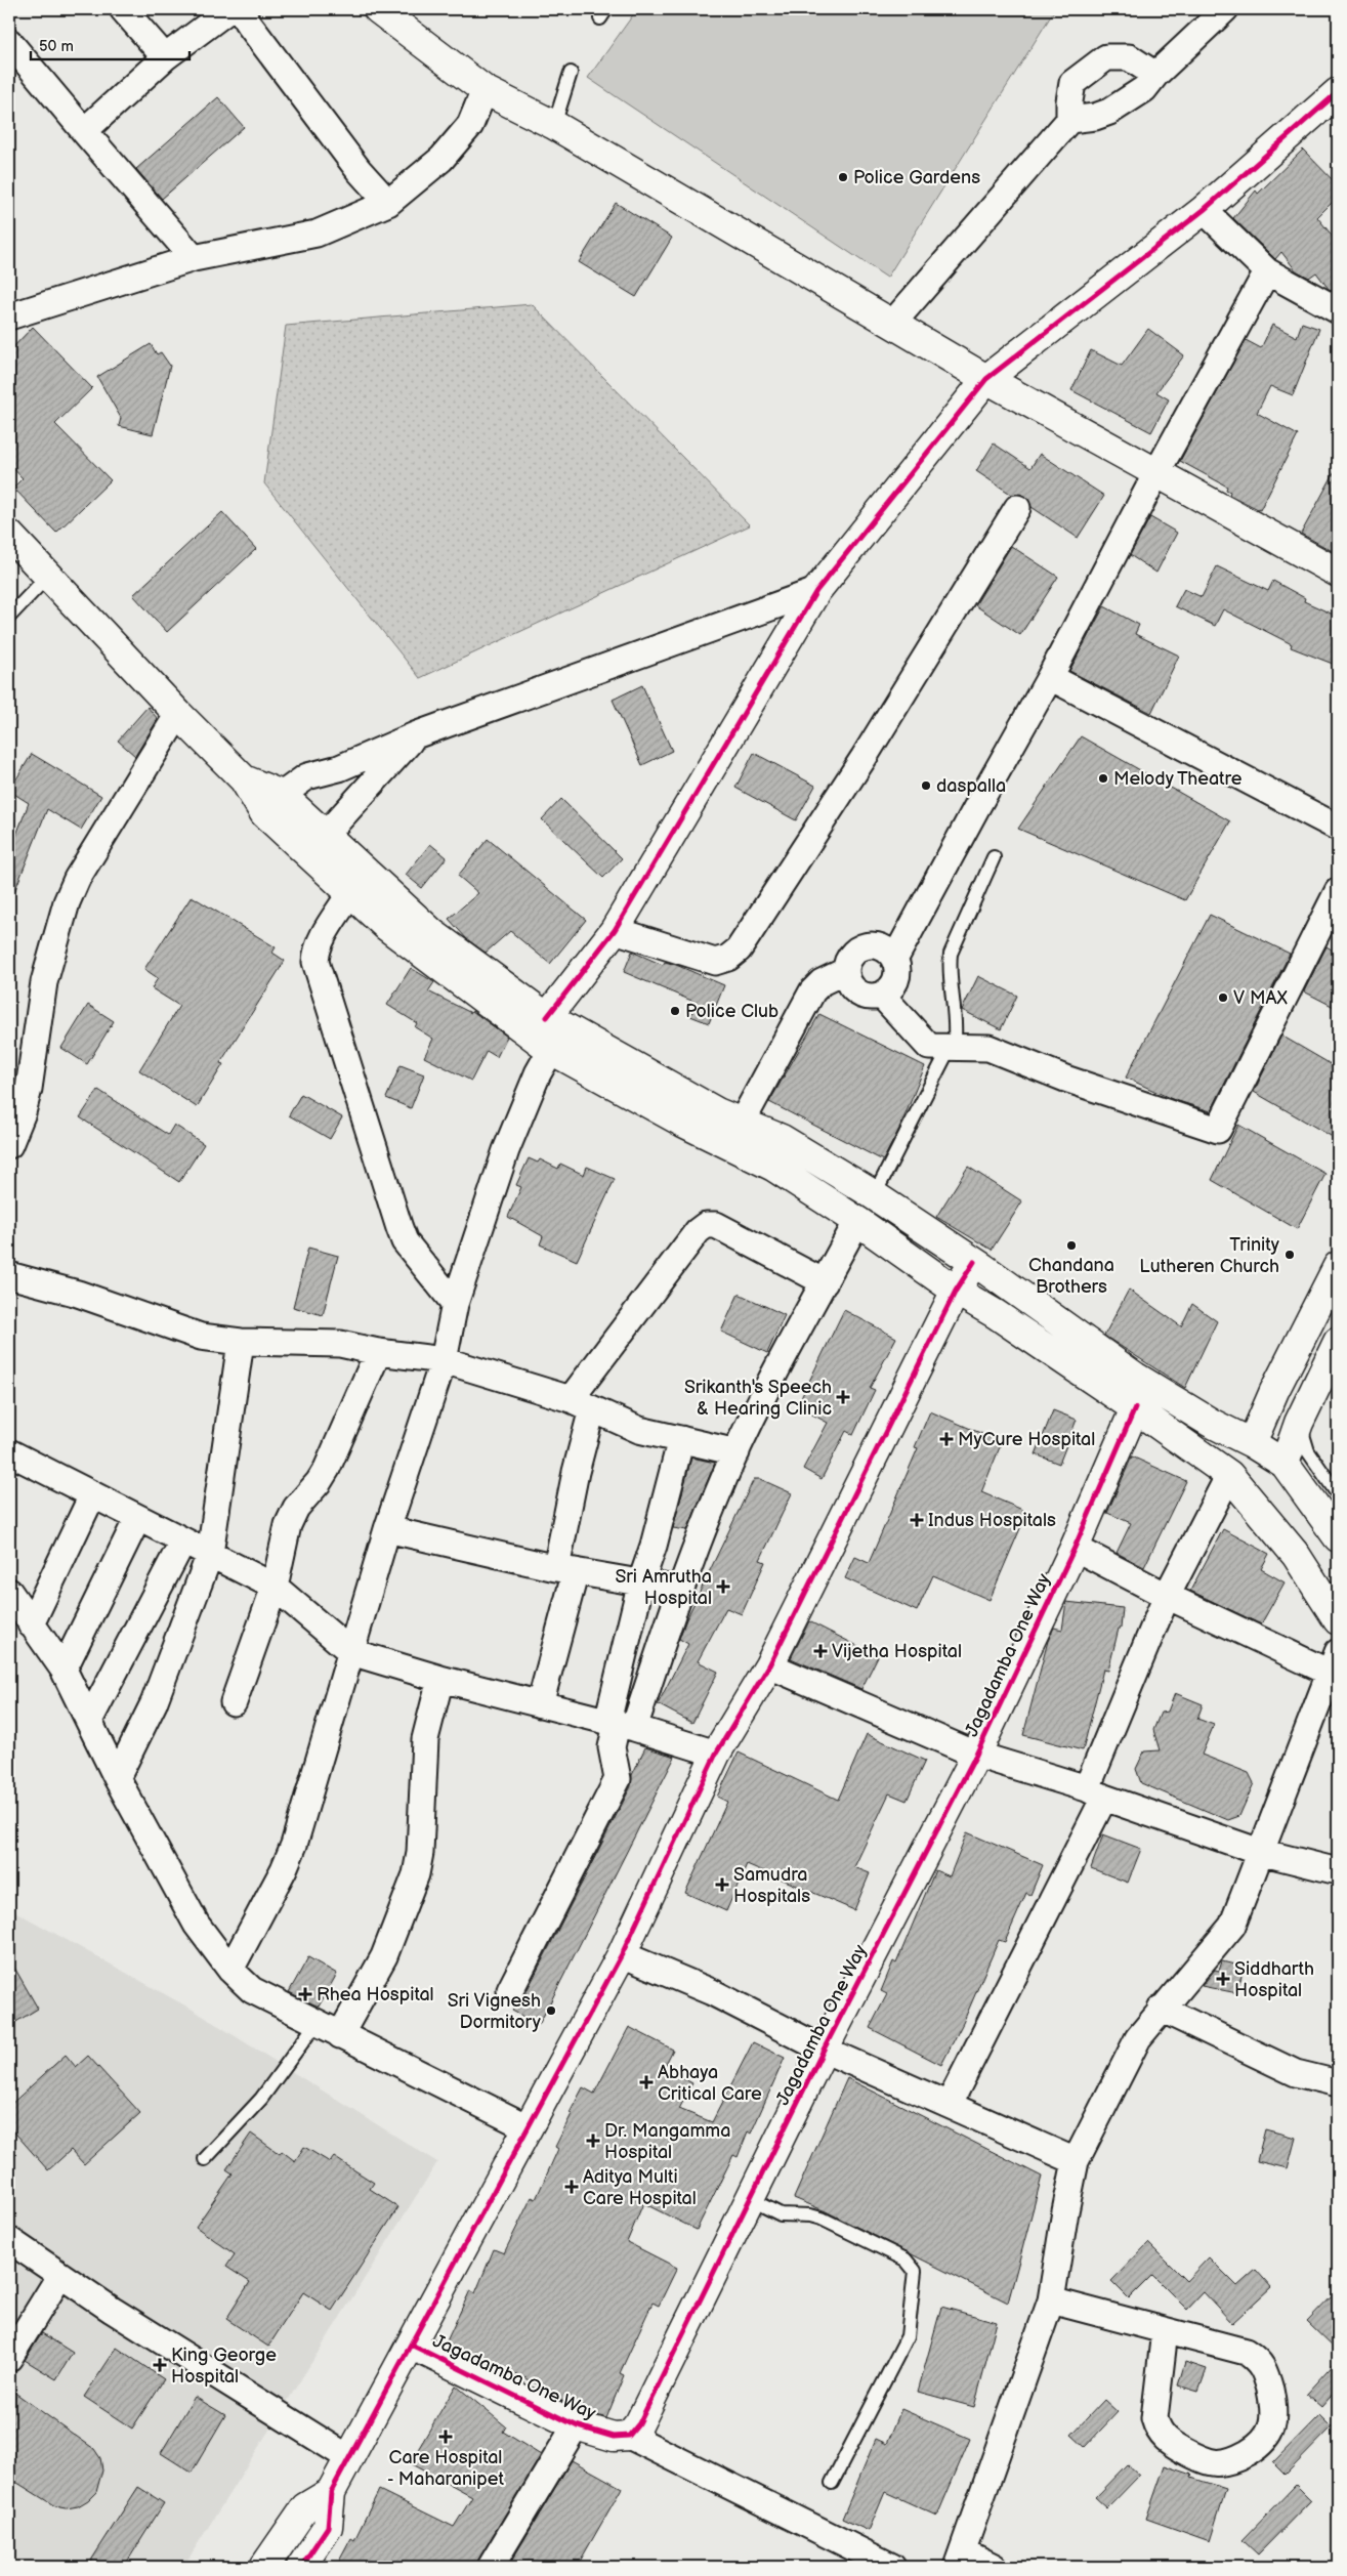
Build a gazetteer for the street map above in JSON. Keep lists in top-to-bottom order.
{
  "streets": {
    "main road": ["Jagadamba One Way"]
  },
  "places": {
    "other": [
      "Police Gardens",
      "Melody Theatre",
      "daspalla",
      "V MAX",
      "Police Club",
      "Chandana Brothers",
      "Trinity Lutheren Church",
      "Sri Vignesh Dormitory"
    ],
    "health": [
      "Srikanth's Speech & Hearing Clinic",
      "MyCure Hospital",
      "Indus Hospitals",
      "Sri Amrutha Hospital",
      "Vijetha Hospital",
      "Samudra Hospitals",
      "Siddharth Hospital",
      "Rhea Hospital",
      "Abhaya Critical Care",
      "Dr. Mangamma Hospital",
      "Aditya Multi Care Hospital",
      "King George Hospital",
      "Care Hospital - Maharanipet"
    ]
  },
  "scale_bar": "50 m"
}
